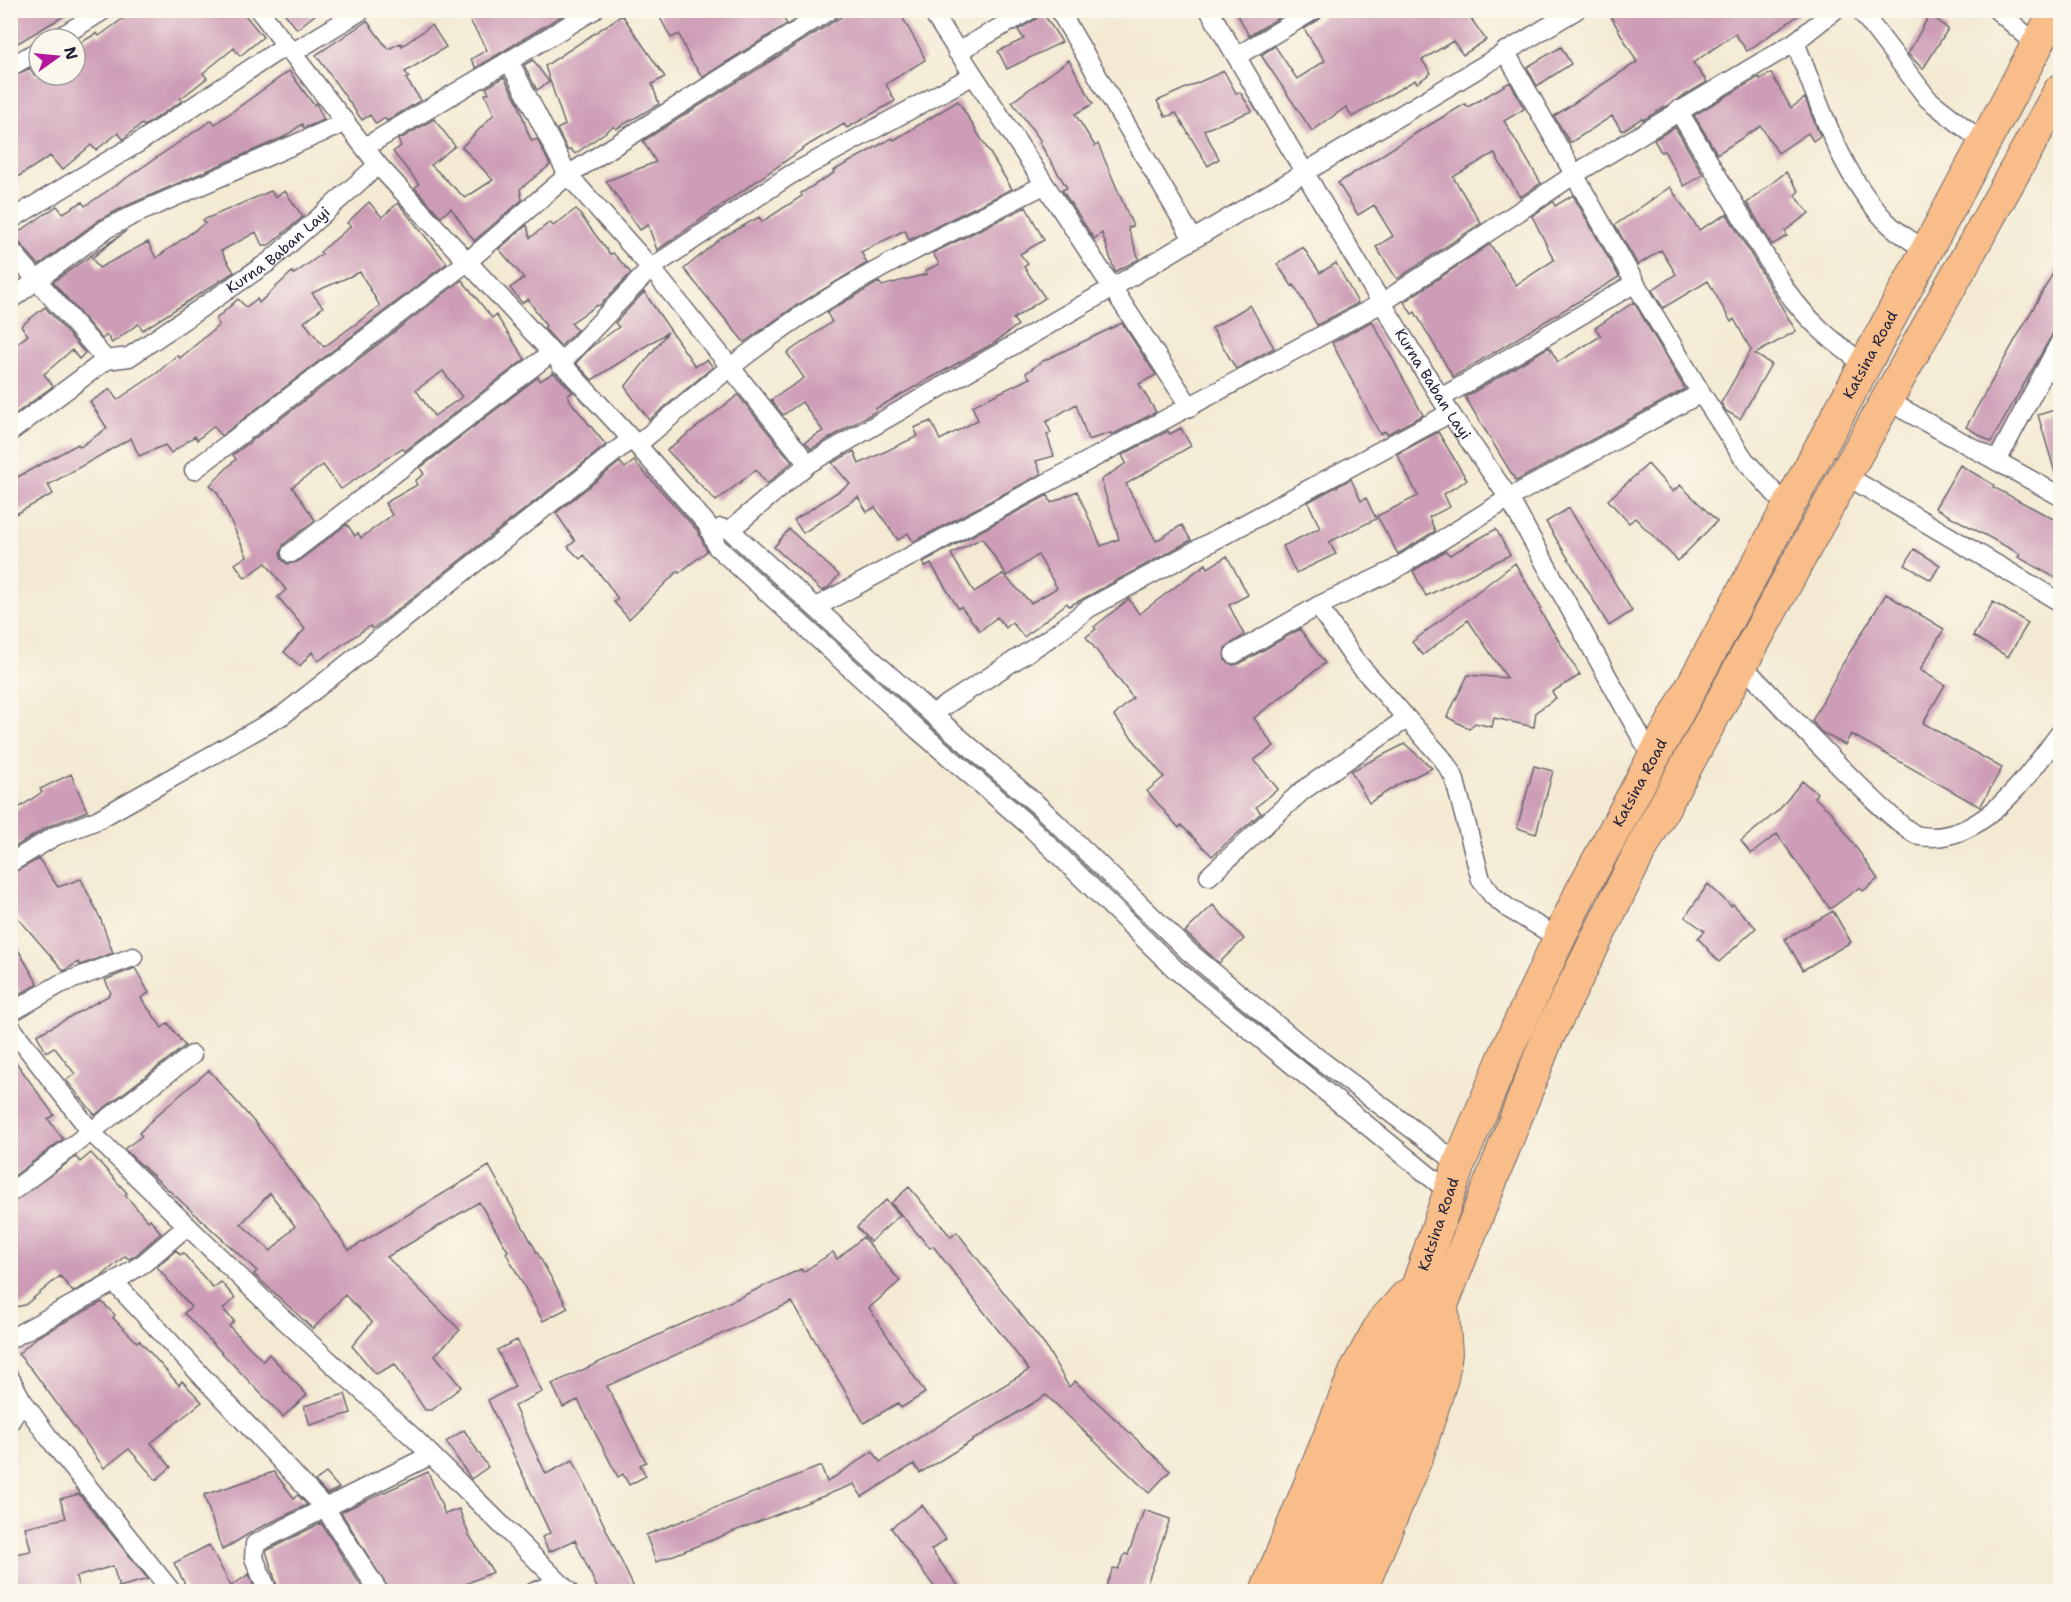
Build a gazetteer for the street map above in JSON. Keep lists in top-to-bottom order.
{
  "streets": {
    "highway": ["Katsina Road"],
    "street": ["Kurna Baban Layi"]
  },
  "crossings": [
    ["Kurna Baban Layi", "Katsina Road"]
  ],
  "north": "right"
}
